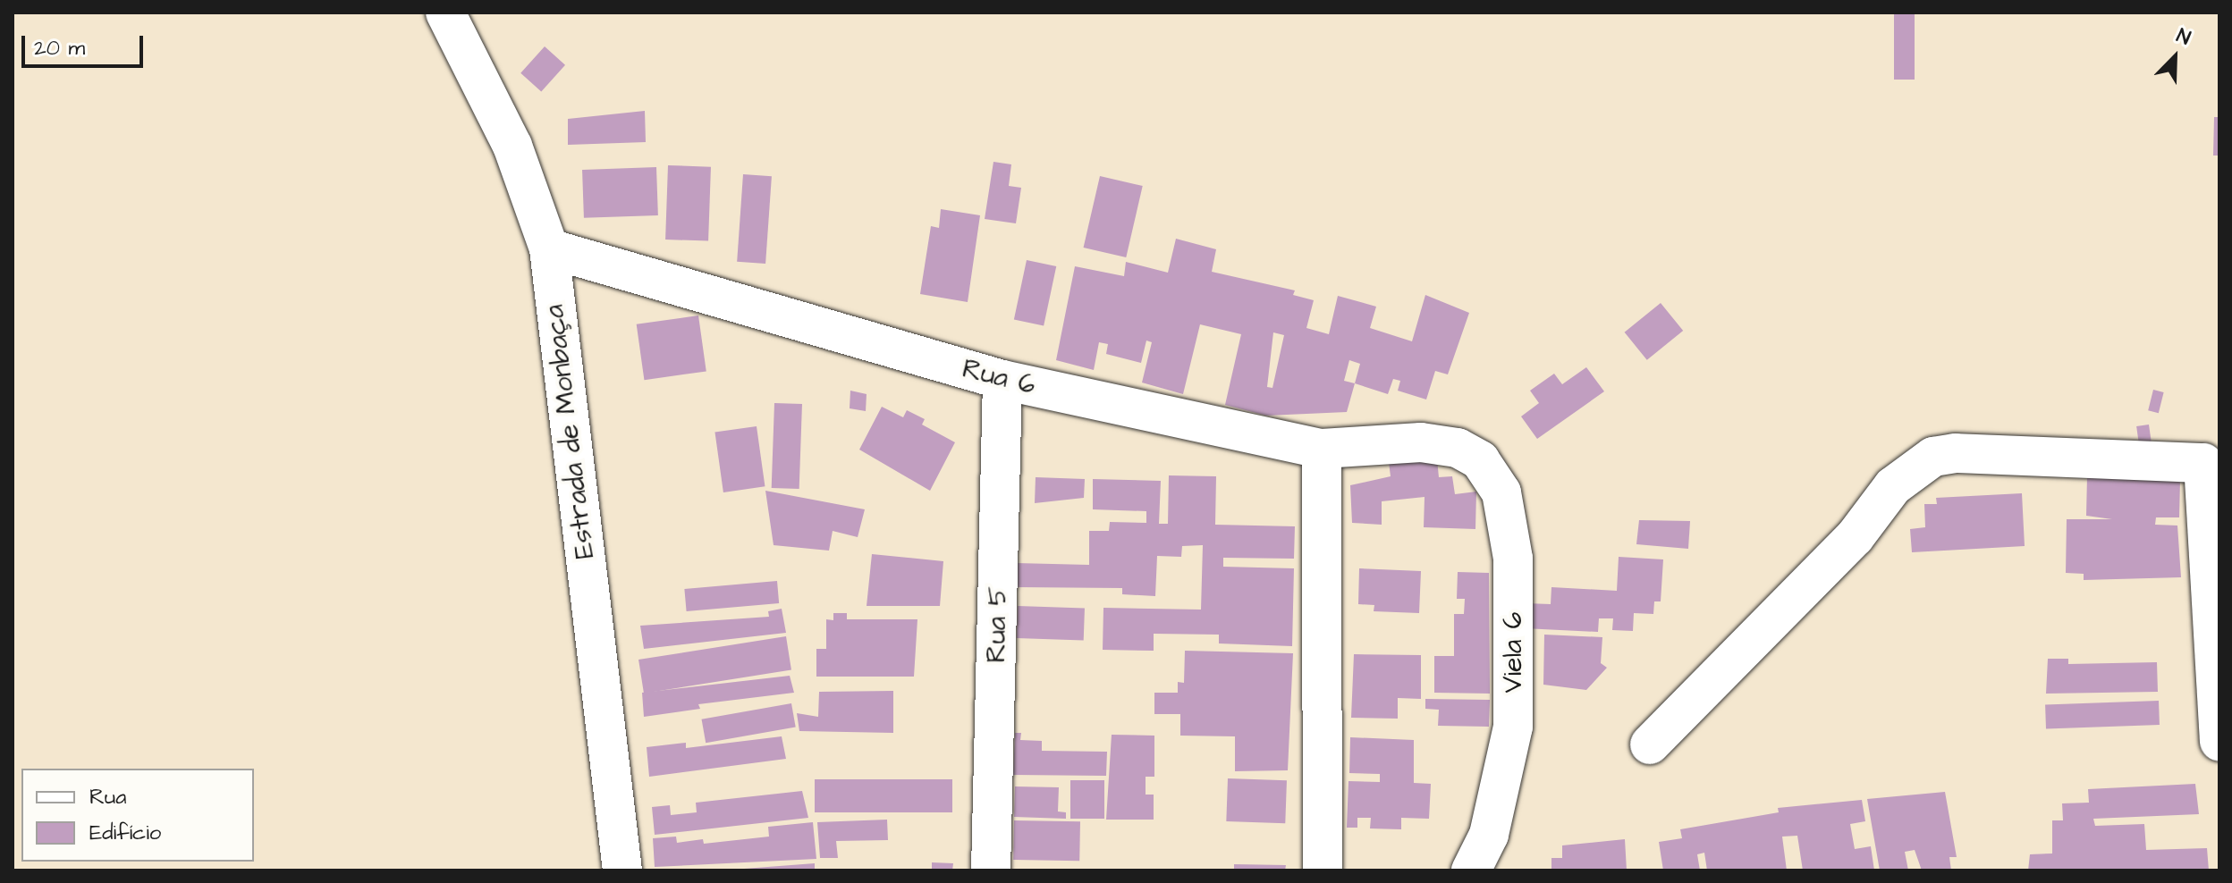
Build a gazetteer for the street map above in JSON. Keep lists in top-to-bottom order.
{
  "streets": {
    "street": [
      "Rua 6",
      "Estrada de Monbaça",
      "Rua 5",
      "Viela 6"
    ]
  },
  "crossings": [
    ["Rua 6", "Estrada de Monbaça"],
    ["Rua 6", "Rua 5"],
    ["Rua 6", "Viela 6"]
  ],
  "legend": ["Rua", "Edifício"],
  "scale_bar": "20 m",
  "north": "top right"
}
